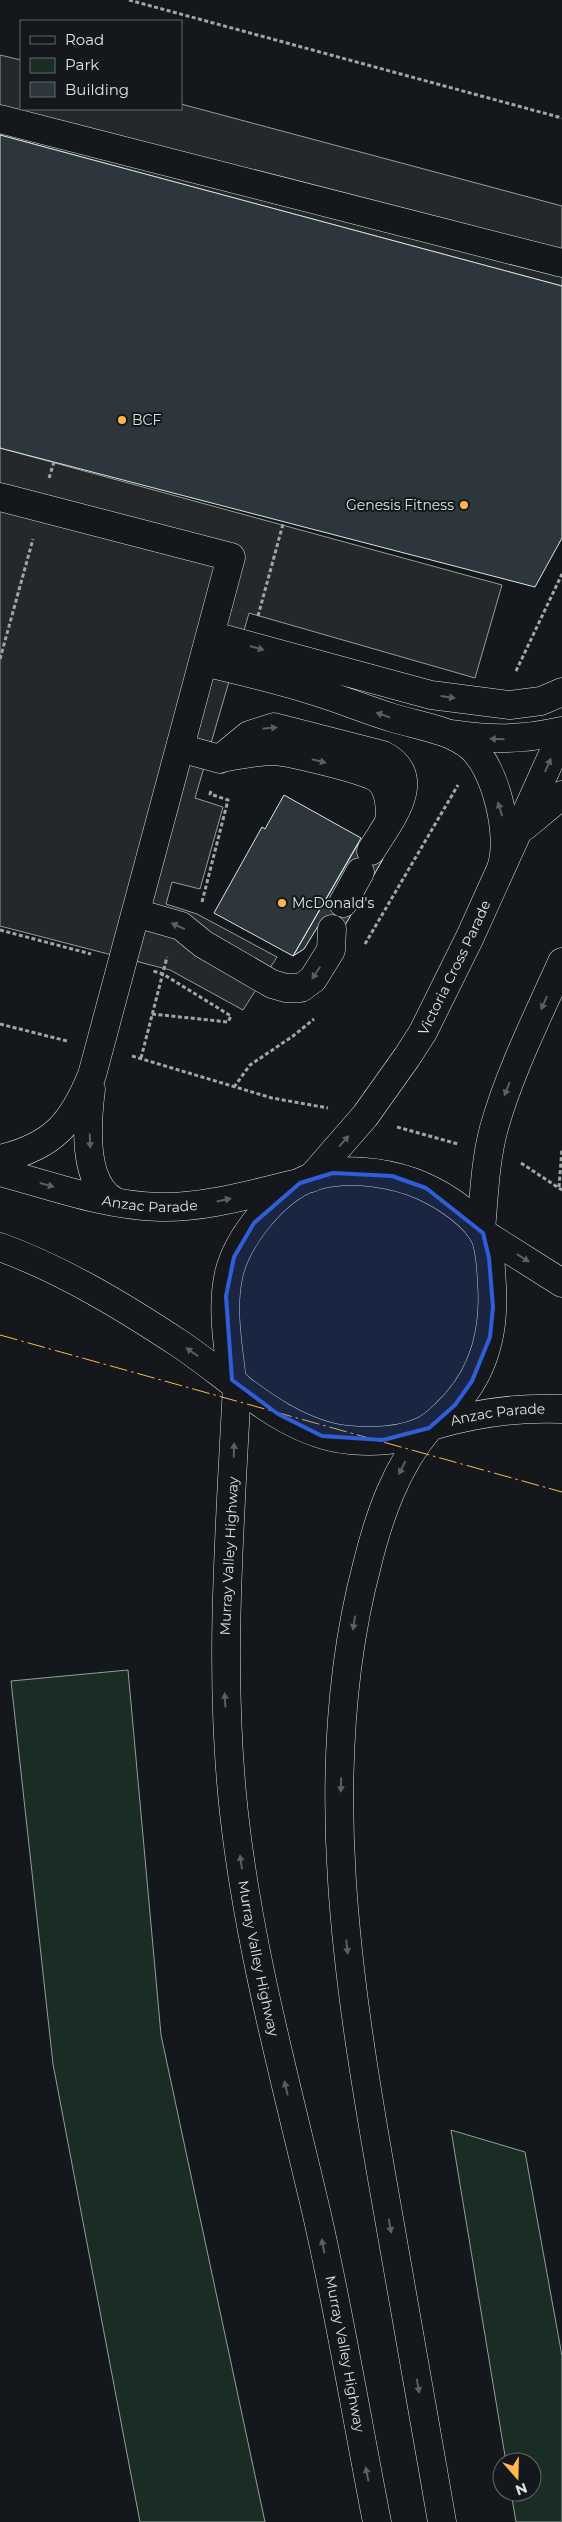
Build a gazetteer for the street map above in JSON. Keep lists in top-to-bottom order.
{
  "streets": {
    "main road": ["Victoria Cross Parade", "Anzac Parade", "Murray Valley Highway"]
  },
  "crossings": [
    ["Victoria Cross Parade", "Anzac Parade"],
    ["Victoria Cross Parade", "Murray Valley Highway"],
    ["Anzac Parade", "Murray Valley Highway"]
  ],
  "one_way": ["Anzac Parade"],
  "places": ["BCF", "Genesis Fitness", "McDonald's"],
  "legend": ["Road", "Park", "Building"],
  "north": "bottom"
}
